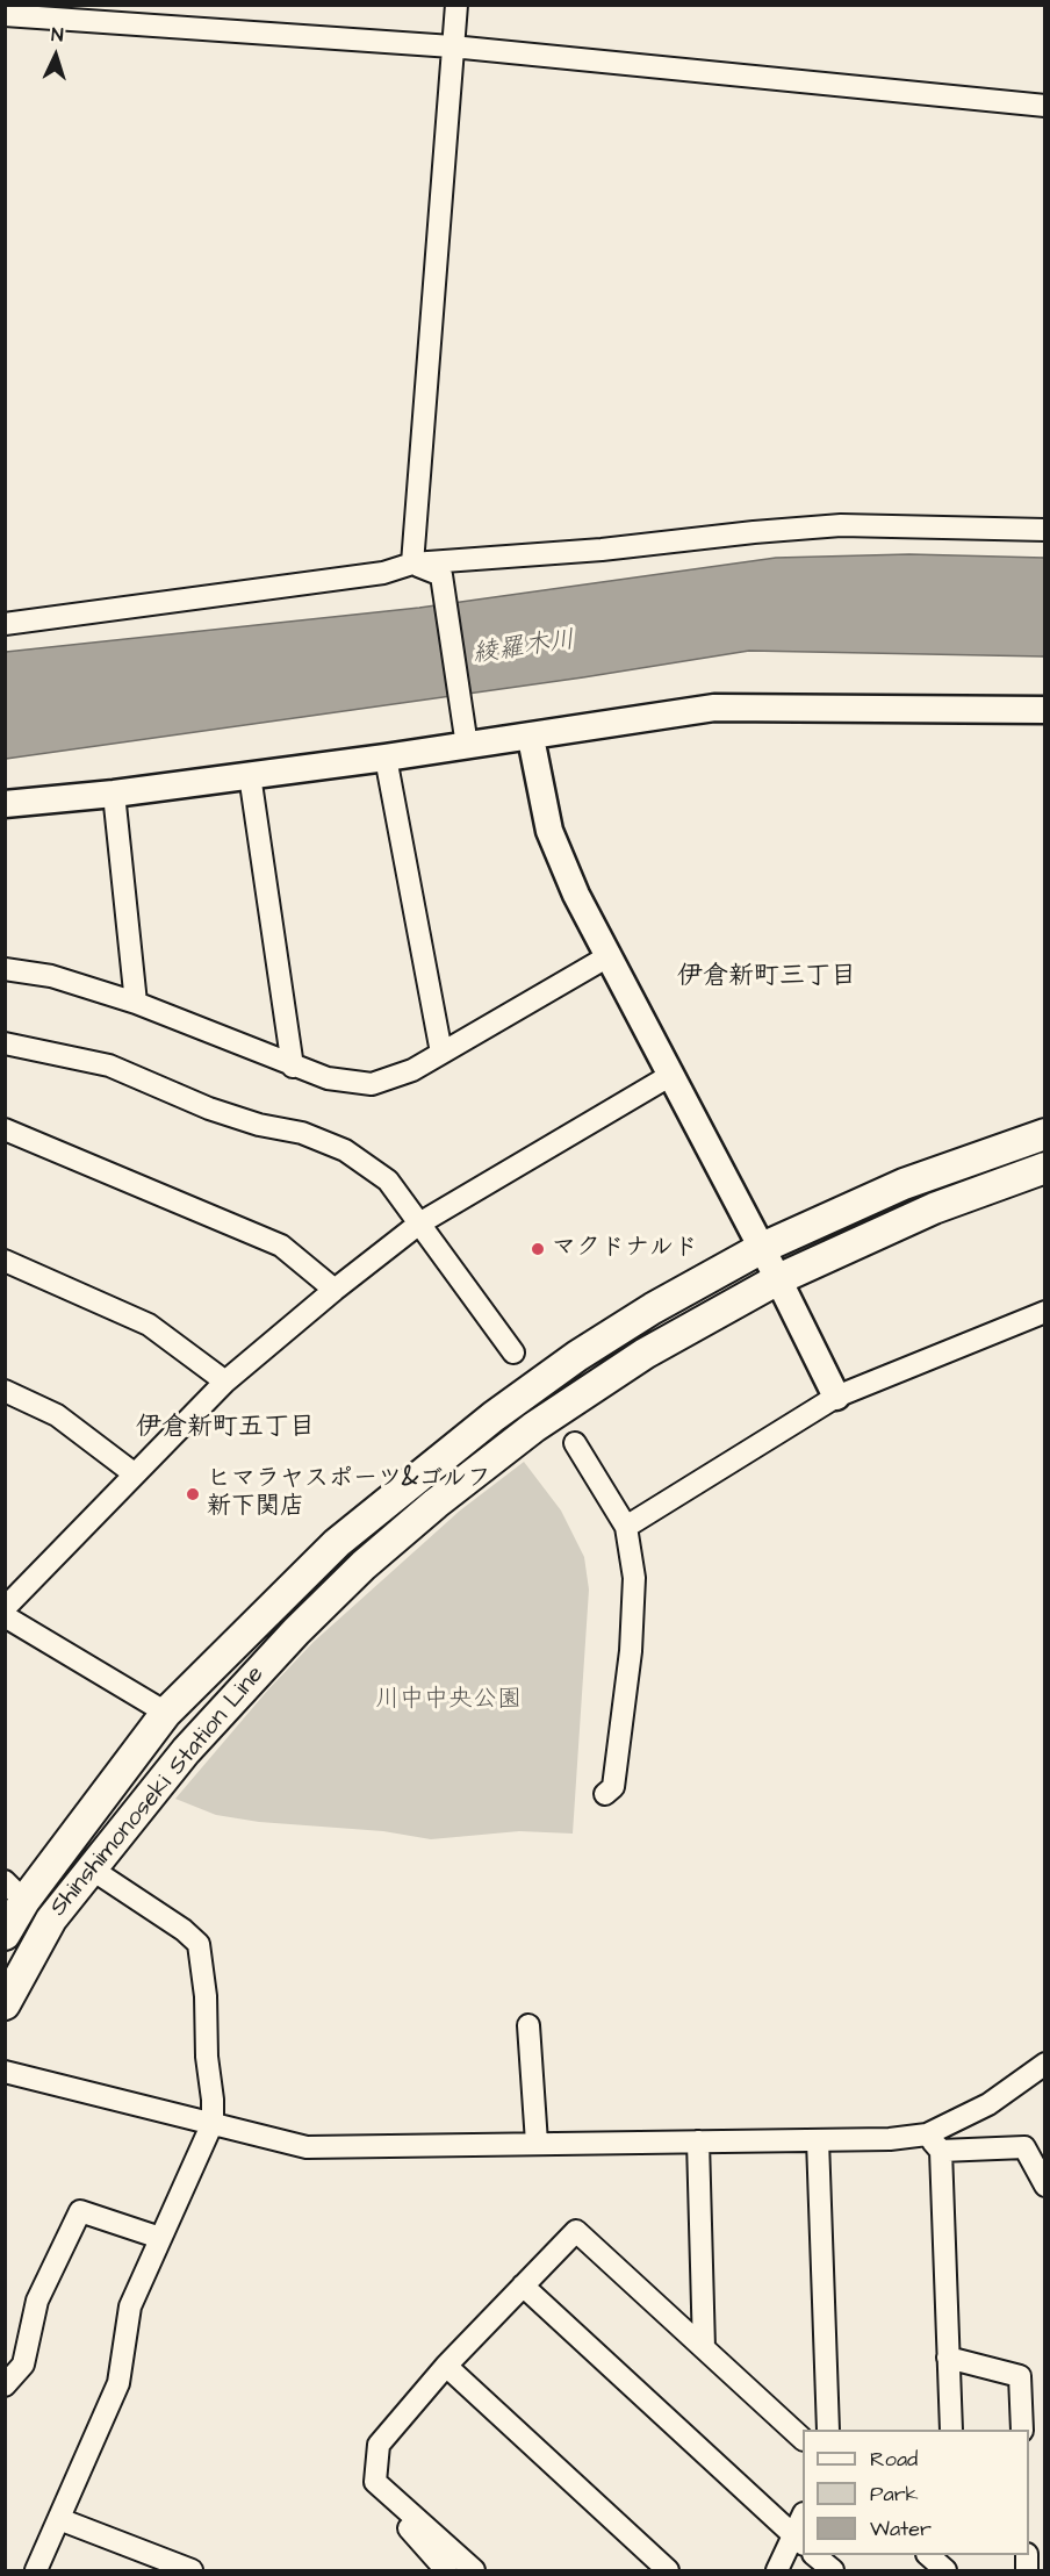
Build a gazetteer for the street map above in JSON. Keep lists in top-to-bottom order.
{
  "streets": {
    "main road": ["Shinshimonoseki Station Line"]
  },
  "districts": ["伊倉新町三丁目", "伊倉新町五丁目"],
  "water": ["綾羅木川"],
  "parks": ["川中中央公園"],
  "places": ["マクドナルド", "ヒマラヤスポーツ&ゴルフ 新下関店"],
  "legend": ["Road", "Park", "Water"],
  "north": "top"
}
